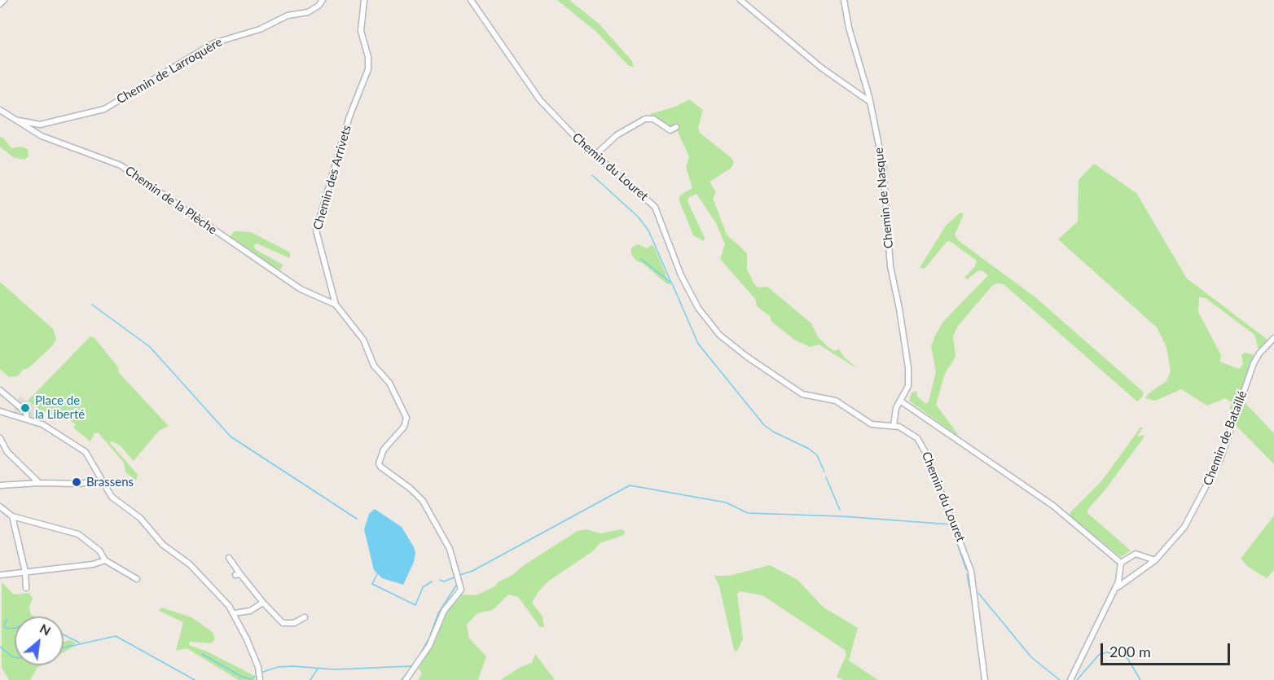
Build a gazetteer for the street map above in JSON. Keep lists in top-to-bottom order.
{
  "streets": {
    "street": [
      "Chemin de Larroquère",
      "Chemin du Louret",
      "Chemin des Arrivets",
      "Chemin de Nasque",
      "Chemin de la Plèche",
      "Chemin de Bataillé"
    ]
  },
  "crossings": [
    ["Chemin de Larroquère", "Chemin de la Plèche"],
    ["Chemin du Louret", "Chemin de Nasque"],
    ["Chemin des Arrivets", "Chemin de la Plèche"]
  ],
  "places": ["Place de la Liberté", "Brassens"],
  "scale_bar": "200 m",
  "north": "top right"
}
